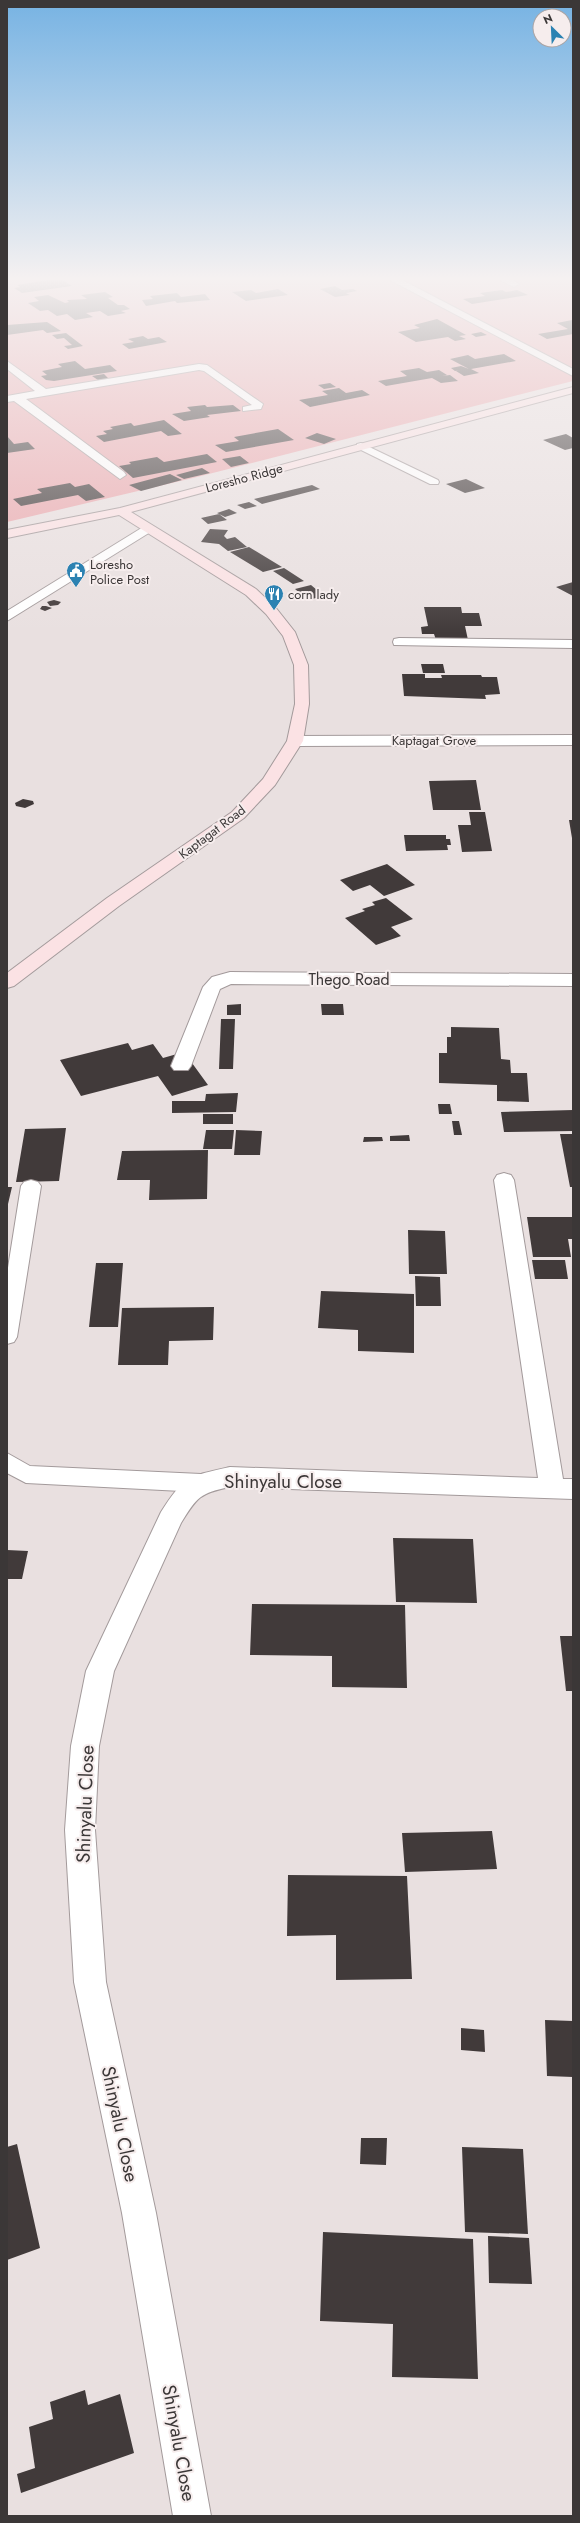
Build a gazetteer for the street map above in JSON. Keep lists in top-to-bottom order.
{
  "streets": {
    "main road": ["Loresho Ridge", "Kaptagat Road"],
    "street": ["Kaptagat Grove", "Thego Road", "Shinyalu Close"]
  },
  "crossings": [
    ["Loresho Ridge", "Kaptagat Road"],
    ["Kaptagat Grove", "Kaptagat Road"]
  ],
  "places": {
    "public building": ["Loresho Police Post"],
    "restaurant": ["corn lady"]
  },
  "north": "top left"
}
